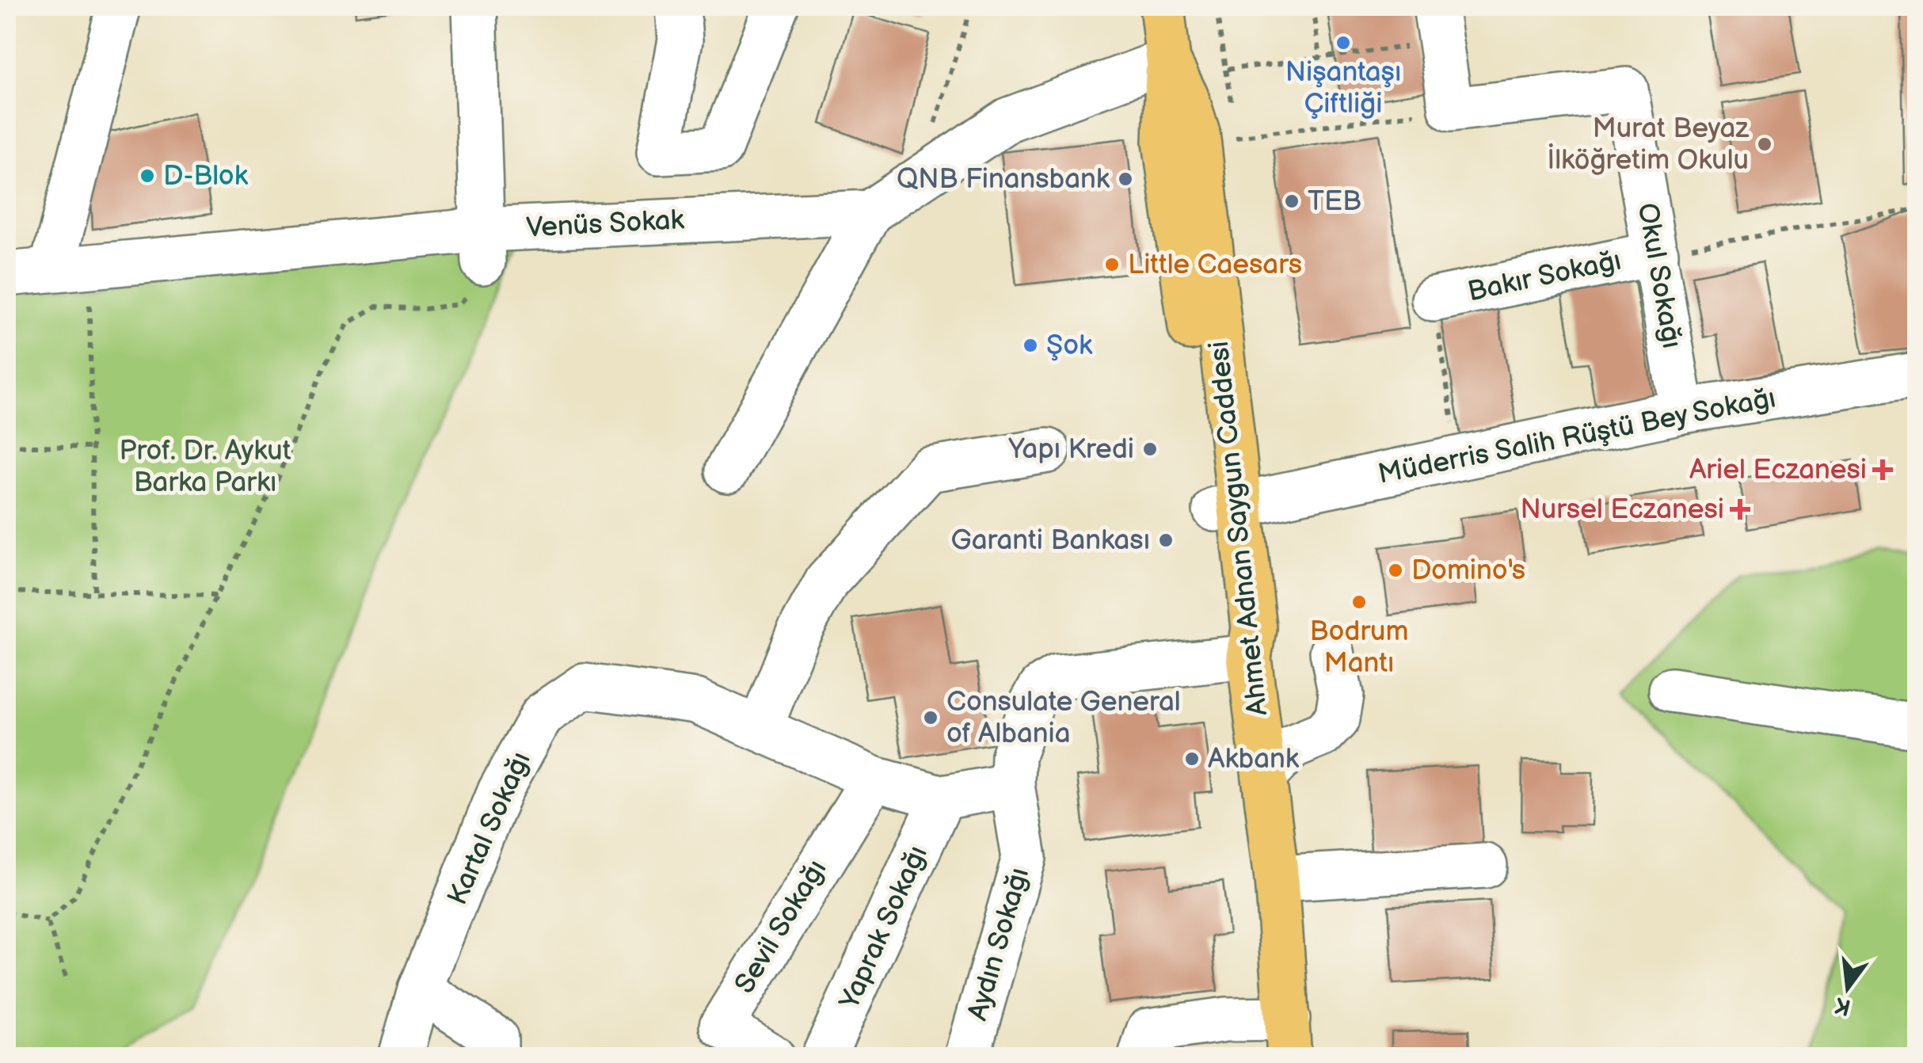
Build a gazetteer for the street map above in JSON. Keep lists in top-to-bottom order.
{
  "streets": {
    "main road": ["Ahmet Adnan Saygun Caddesi"],
    "street": [
      "Venüs Sokak",
      "Okul Sokağı",
      "Bakır Sokağı",
      "Müderris Salih Rüştü Bey Sokağı",
      "Kartal Sokağı",
      "Sevil Sokağı",
      "Yaprak Sokağı",
      "Aydın Sokağı"
    ]
  },
  "crossings": [
    ["Okul Sokağı", "Bakır Sokağı"],
    ["Okul Sokağı", "Müderris Salih Rüştü Bey Sokağı"],
    ["Müderris Salih Rüştü Bey Sokağı", "Ahmet Adnan Saygun Caddesi"],
    ["Ahmet Adnan Saygun Caddesi", "Aydın Sokağı"],
    ["Kartal Sokağı", "Sevil Sokağı"],
    ["Kartal Sokağı", "Yaprak Sokağı"],
    ["Kartal Sokağı", "Aydın Sokağı"]
  ],
  "parks": ["Prof. Dr. Aykut Barka Parkı"],
  "places": {
    "other": [
      "Nişantaşı Çiftliği",
      "Murat Beyaz İlköğretim Okulu",
      "D-Blok",
      "QNB Finansbank",
      "TEB",
      "Little Caesars",
      "Şok",
      "Yapı Kredi",
      "Garanti Bankası",
      "Domino's",
      "Bodrum Mantı",
      "Consulate General of Albania",
      "Akbank"
    ],
    "health": ["Ariel Eczanesi", "Nursel Eczanesi"]
  },
  "north": "bottom"
}
